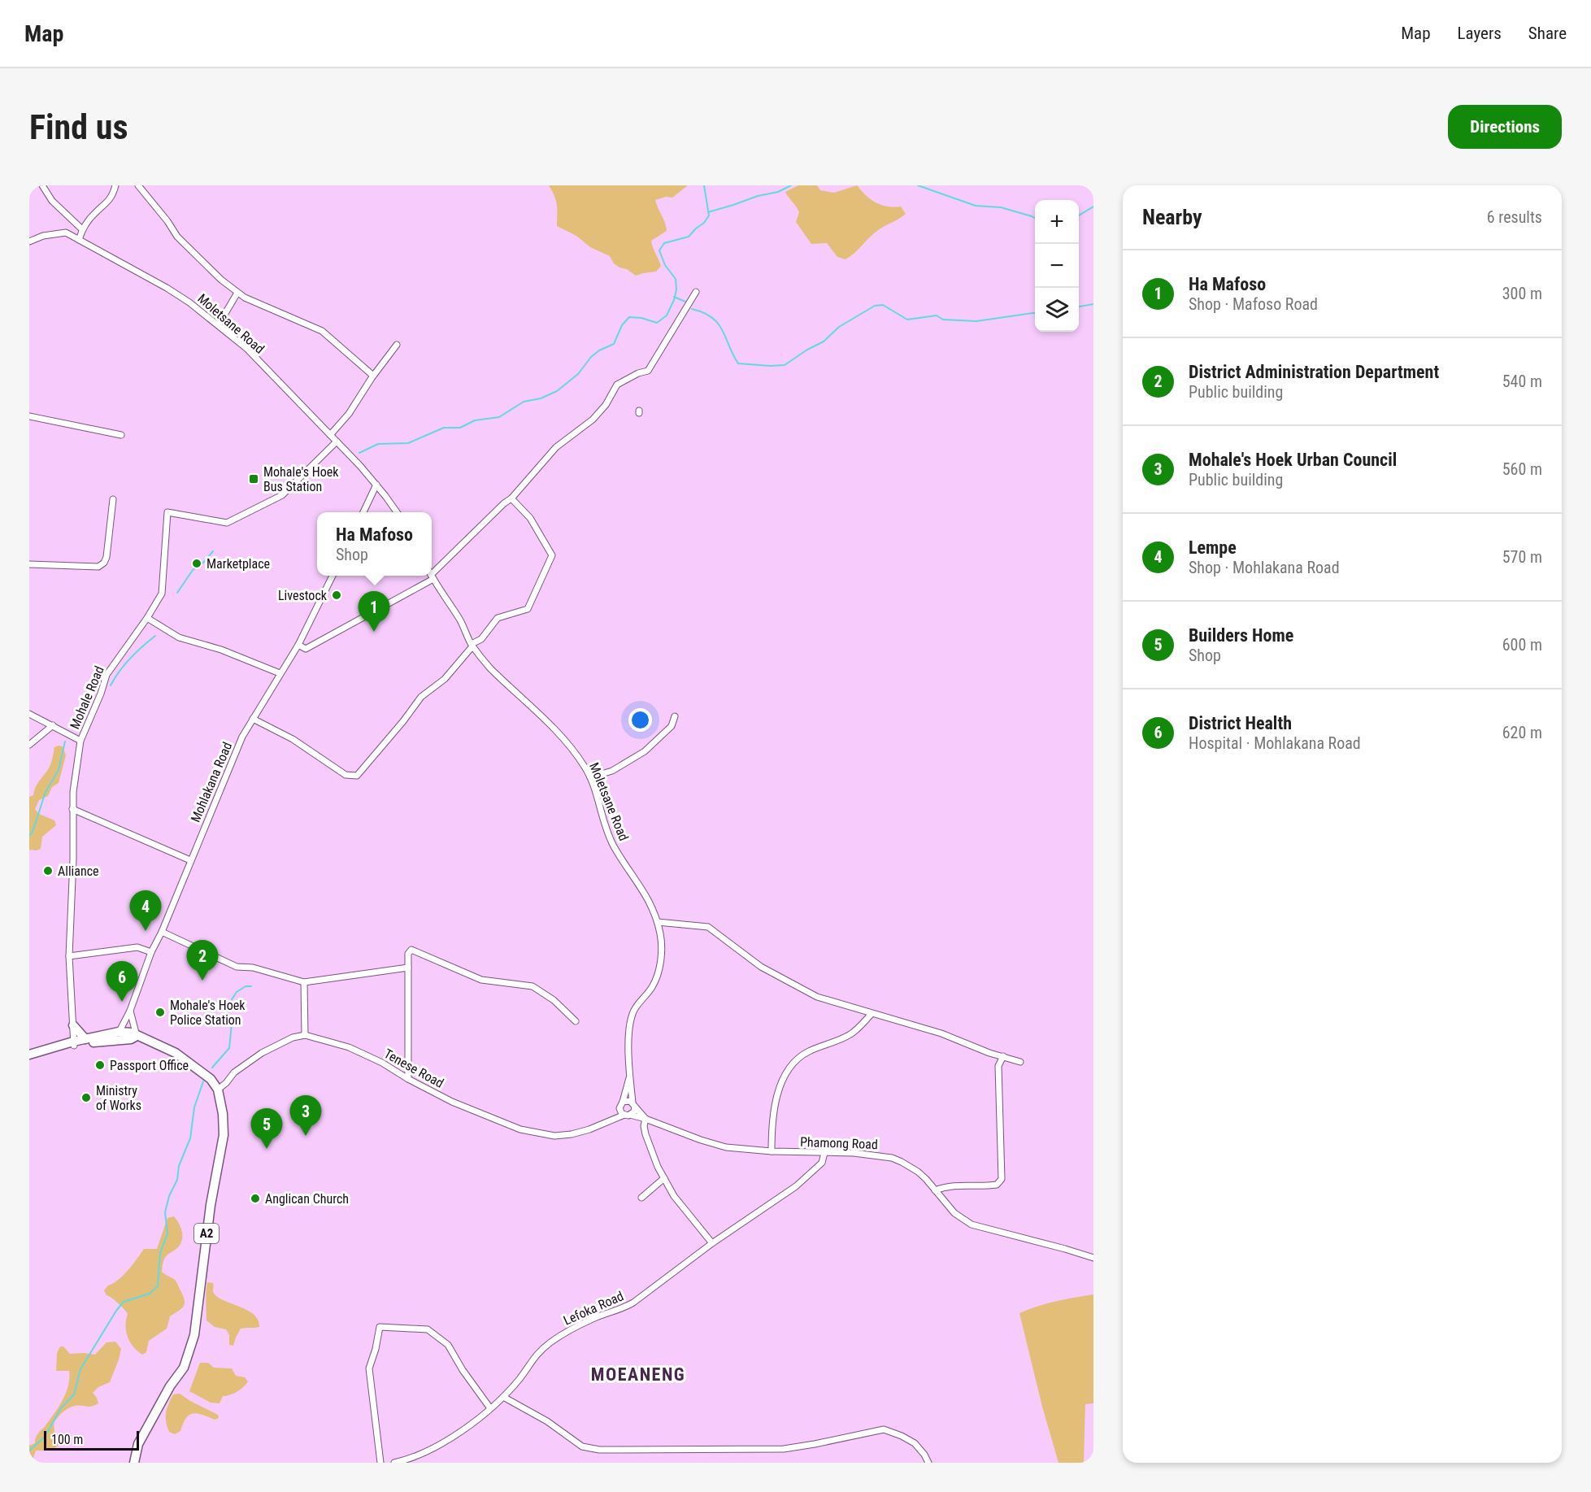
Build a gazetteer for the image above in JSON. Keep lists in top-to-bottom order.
{
  "streets": {
    "main road": ["A2"],
    "street": [
      "Moletsane Road",
      "Mohale Road",
      "Mohlakana Road",
      "Tenese Road",
      "Phamong Road",
      "Lefoka Road"
    ]
  },
  "crossings": [
    ["Moletsane Road", "Mohale Road"],
    ["Moletsane Road", "Tenese Road"],
    ["Moletsane Road", "Phamong Road"],
    ["Tenese Road", "Phamong Road"],
    ["Phamong Road", "Lefoka Road"]
  ],
  "districts": ["MOEANENG"],
  "places": {
    "transit": ["Mohale's Hoek Bus Station"],
    "other": [
      "Marketplace",
      "Livestock",
      "Alliance",
      "Mohale's Hoek Police Station",
      "Passport Office",
      "Ministry of Works",
      "Anglican Church"
    ]
  },
  "scale_bar": "100 m",
  "page": {
    "header": "Map",
    "nav": ["Map", "Layers", "Share"],
    "buttons": "Directions",
    "title": "Find us",
    "heading": ["Nearby", "6 results"],
    "map_buttons": ["+", "−"],
    "list": [
      {
        "mark": "1",
        "name": "Ha Mafoso",
        "note": "Shop · Mafoso Road",
        "value": "300 m"
      },
      {
        "mark": "2",
        "name": "District Administration Department",
        "note": "Public building",
        "value": "540 m"
      },
      {
        "mark": "3",
        "name": "Mohale's Hoek Urban Council",
        "note": "Public building",
        "value": "560 m"
      },
      {
        "mark": "4",
        "name": "Lempe",
        "note": "Shop · Mohlakana Road",
        "value": "570 m"
      },
      {
        "mark": "5",
        "name": "Builders Home",
        "note": "Shop",
        "value": "600 m"
      },
      {
        "mark": "6",
        "name": "District Health",
        "note": "Hospital · Mohlakana Road",
        "value": "620 m"
      }
    ],
    "popup": ["Ha Mafoso", "Shop"],
    "pins": [
      "1",
      "4",
      "2",
      "6",
      "3",
      "5"
    ],
    "scale": "100 m"
  }
}
